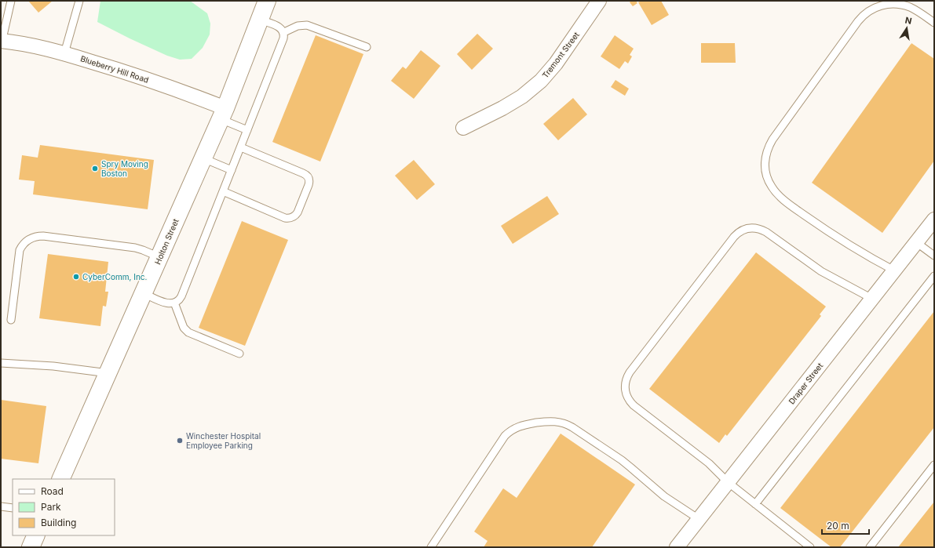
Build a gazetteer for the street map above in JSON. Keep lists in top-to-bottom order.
{
  "streets": {
    "street": [
      "Tremont Street",
      "Blueberry Hill Road",
      "Holton Street",
      "Draper Street"
    ]
  },
  "crossings": [
    ["Blueberry Hill Road", "Holton Street"]
  ],
  "places": ["Spry Moving Boston", "CyberComm, Inc.", "Winchester Hospital Employee Parking"],
  "legend": ["Road", "Park", "Building"],
  "scale_bar": "20 m",
  "north": "top"
}
